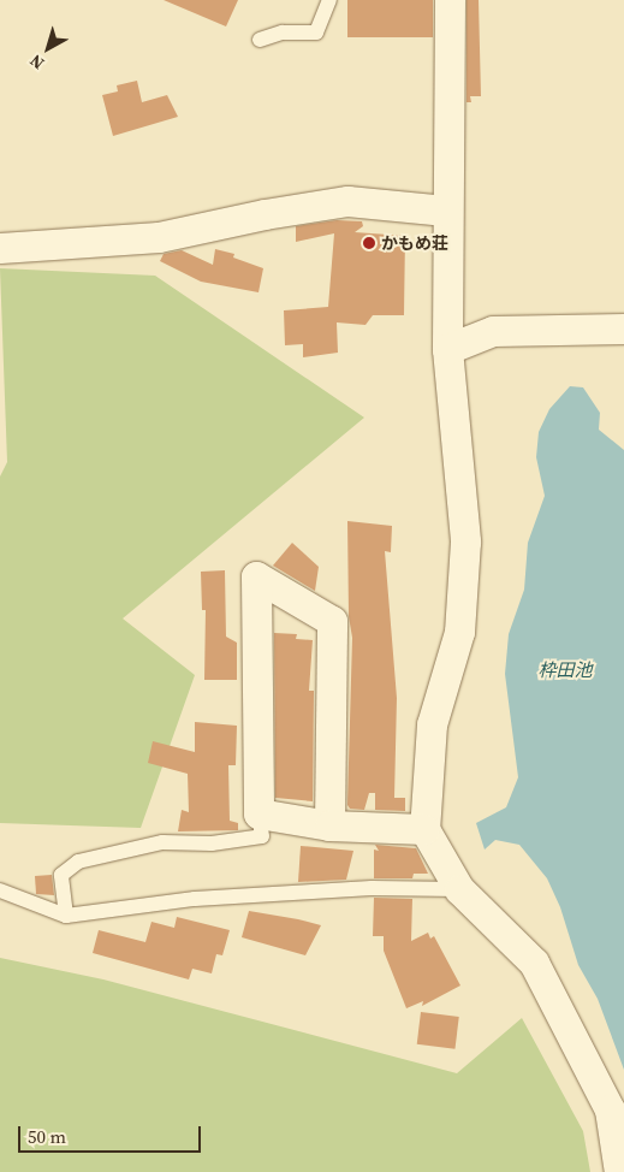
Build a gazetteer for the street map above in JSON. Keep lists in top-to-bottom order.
{
  "water": ["枠田池"],
  "places": ["かもめ荘"],
  "scale_bar": "50 m",
  "north": "bottom left"
}
